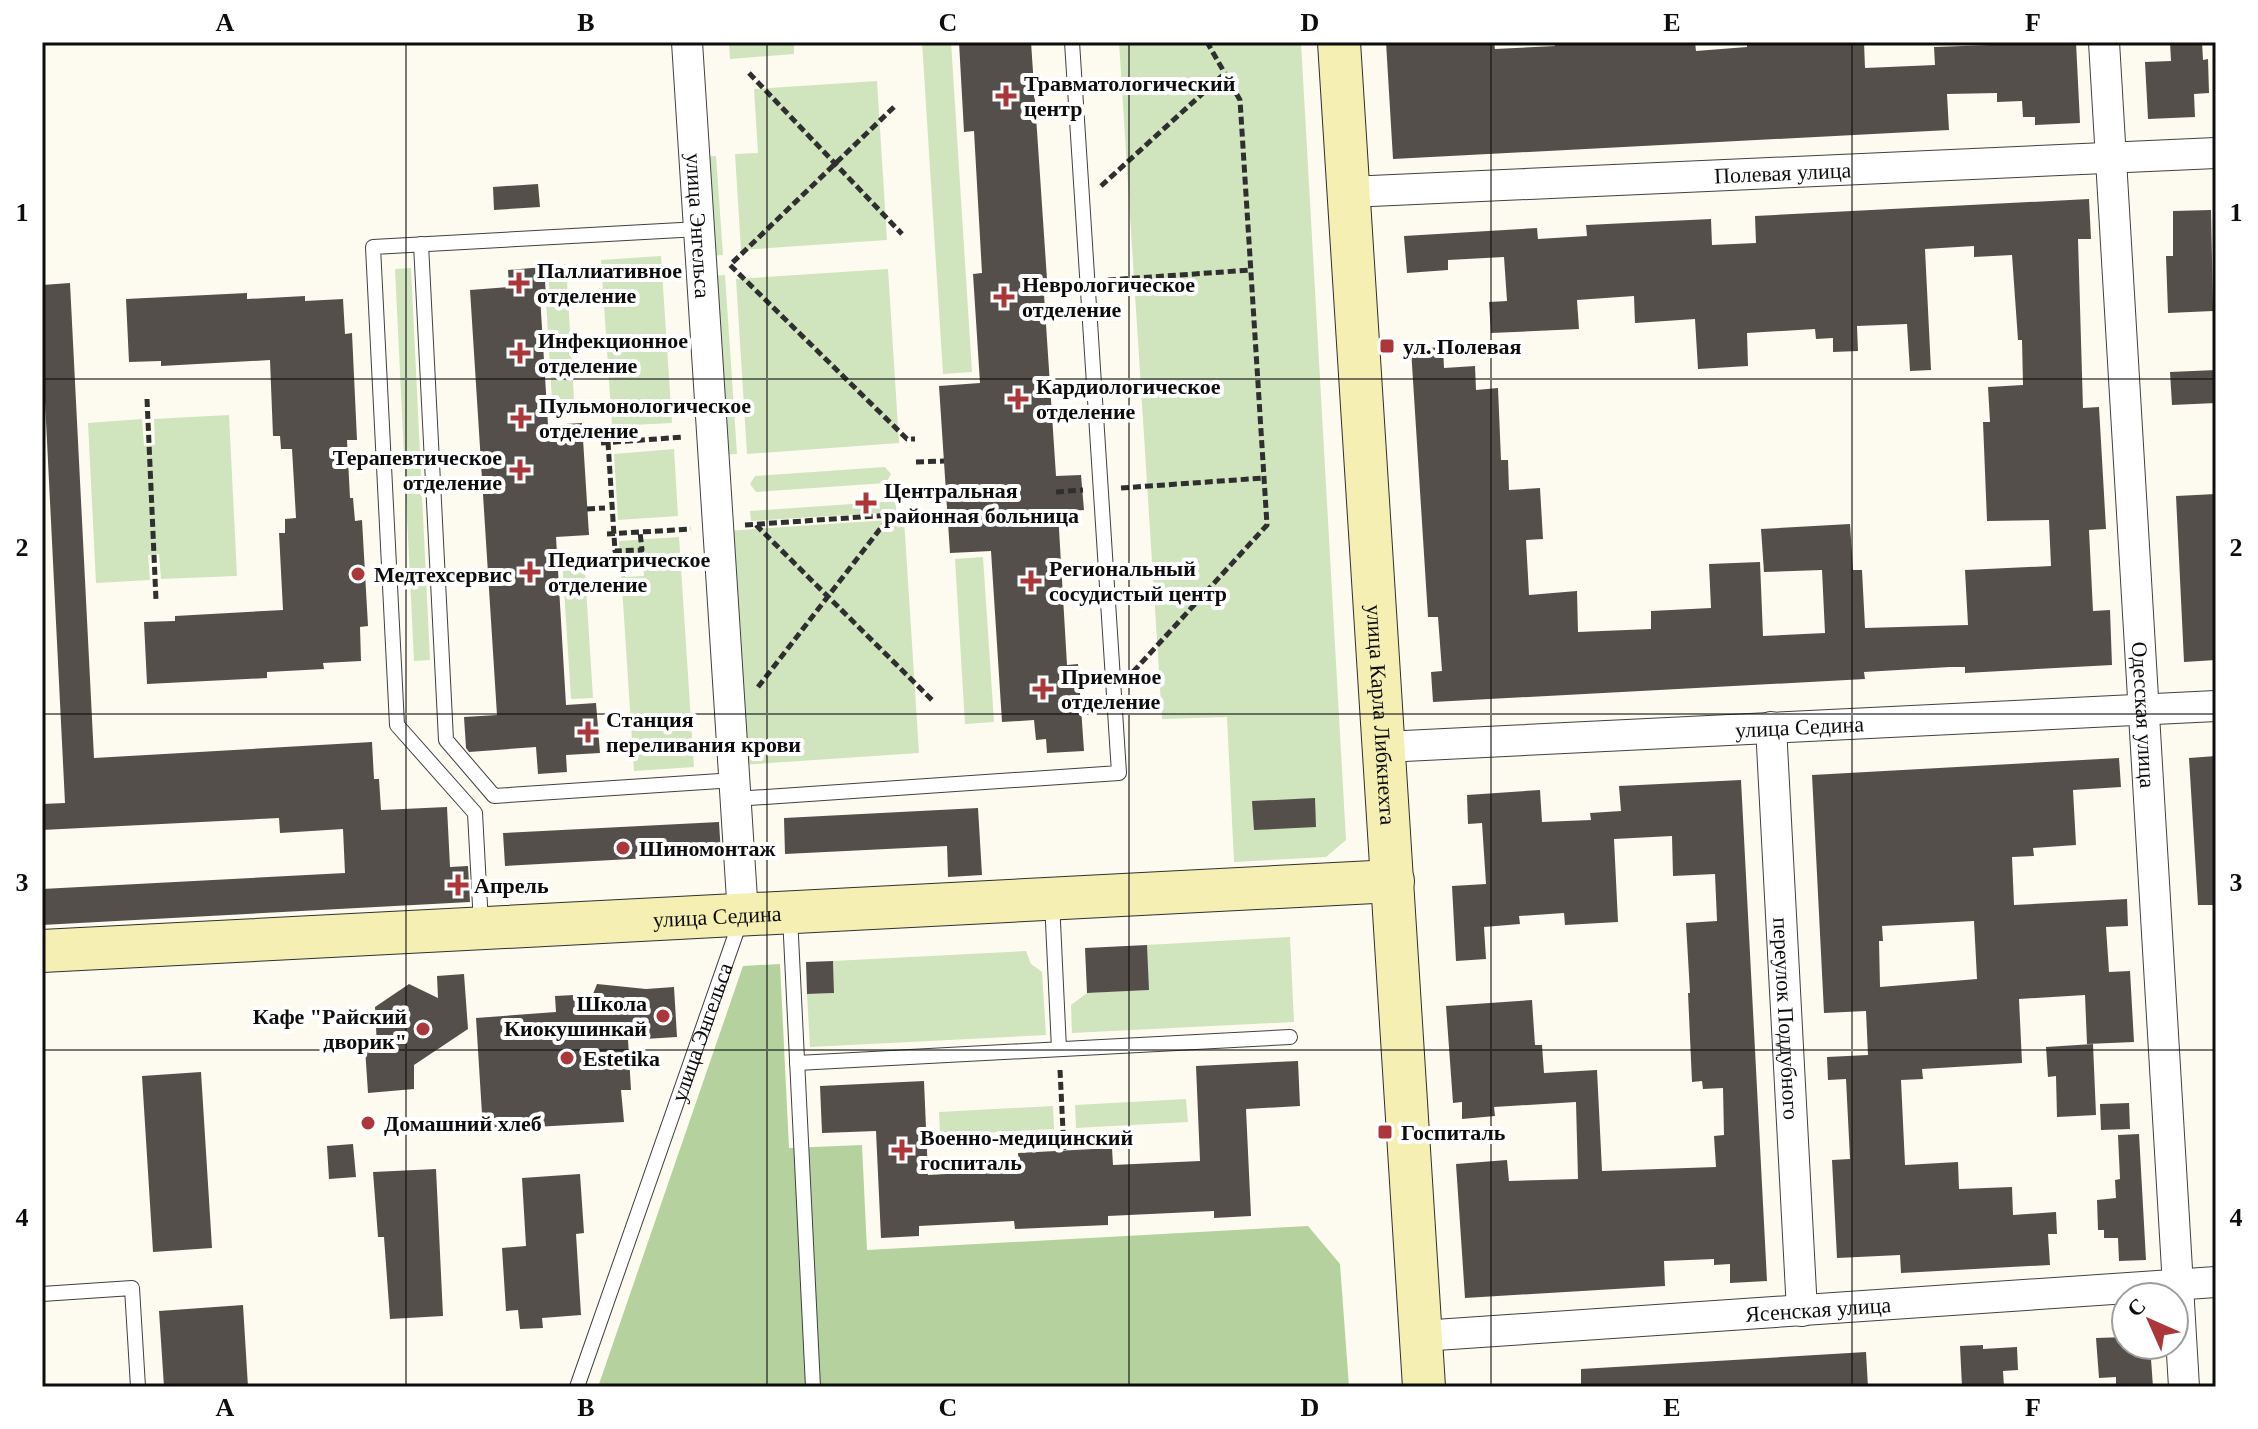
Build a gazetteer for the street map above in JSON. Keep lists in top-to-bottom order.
{
  "streets": {
    "street": [
      "Полевая улица",
      "улица Энгельса",
      "улица Карла Либкнехта",
      "Одесская улица",
      "улица Седина",
      "переулок Поддубного",
      "Ясенская улица"
    ]
  },
  "crossings": [
    ["Полевая улица", "улица Карла Либкнехта"],
    ["Полевая улица", "Одесская улица"],
    ["улица Энгельса", "улица Седина"],
    ["улица Карла Либкнехта", "улица Седина"],
    ["улица Карла Либкнехта", "Ясенская улица"],
    ["Одесская улица", "улица Седина"],
    ["улица Седина", "переулок Поддубного"],
    ["переулок Поддубного", "Ясенская улица"]
  ],
  "places": {
    "health": [
      "Травматологический центр",
      "Паллиативное отделение",
      "Неврологическое отделение",
      "Инфекционное отделение",
      "Кардиологическое отделение",
      "Пульмонологическое отделение",
      "Терапевтическое отделение",
      "Центральная районная больница",
      "Педиатрическое отделение",
      "Региональный сосудистый центр",
      "Приемное отделение",
      "Станция переливания крови",
      "Апрель",
      "Военно-медицинский госпиталь"
    ],
    "transit": ["ул. Полевая", "Госпиталь"],
    "other": [
      "Медтехсервис",
      "Шиномонтаж",
      "Школа Киокушинкай",
      "Кафе \"Райский дворик\"",
      "Estetika",
      "Домашний хлеб"
    ]
  },
  "north": "top left",
  "grid": {
    "columns": [
      "A",
      "B",
      "C",
      "D",
      "E",
      "F"
    ],
    "rows": [
      "1",
      "2",
      "3",
      "4"
    ]
  }
}
